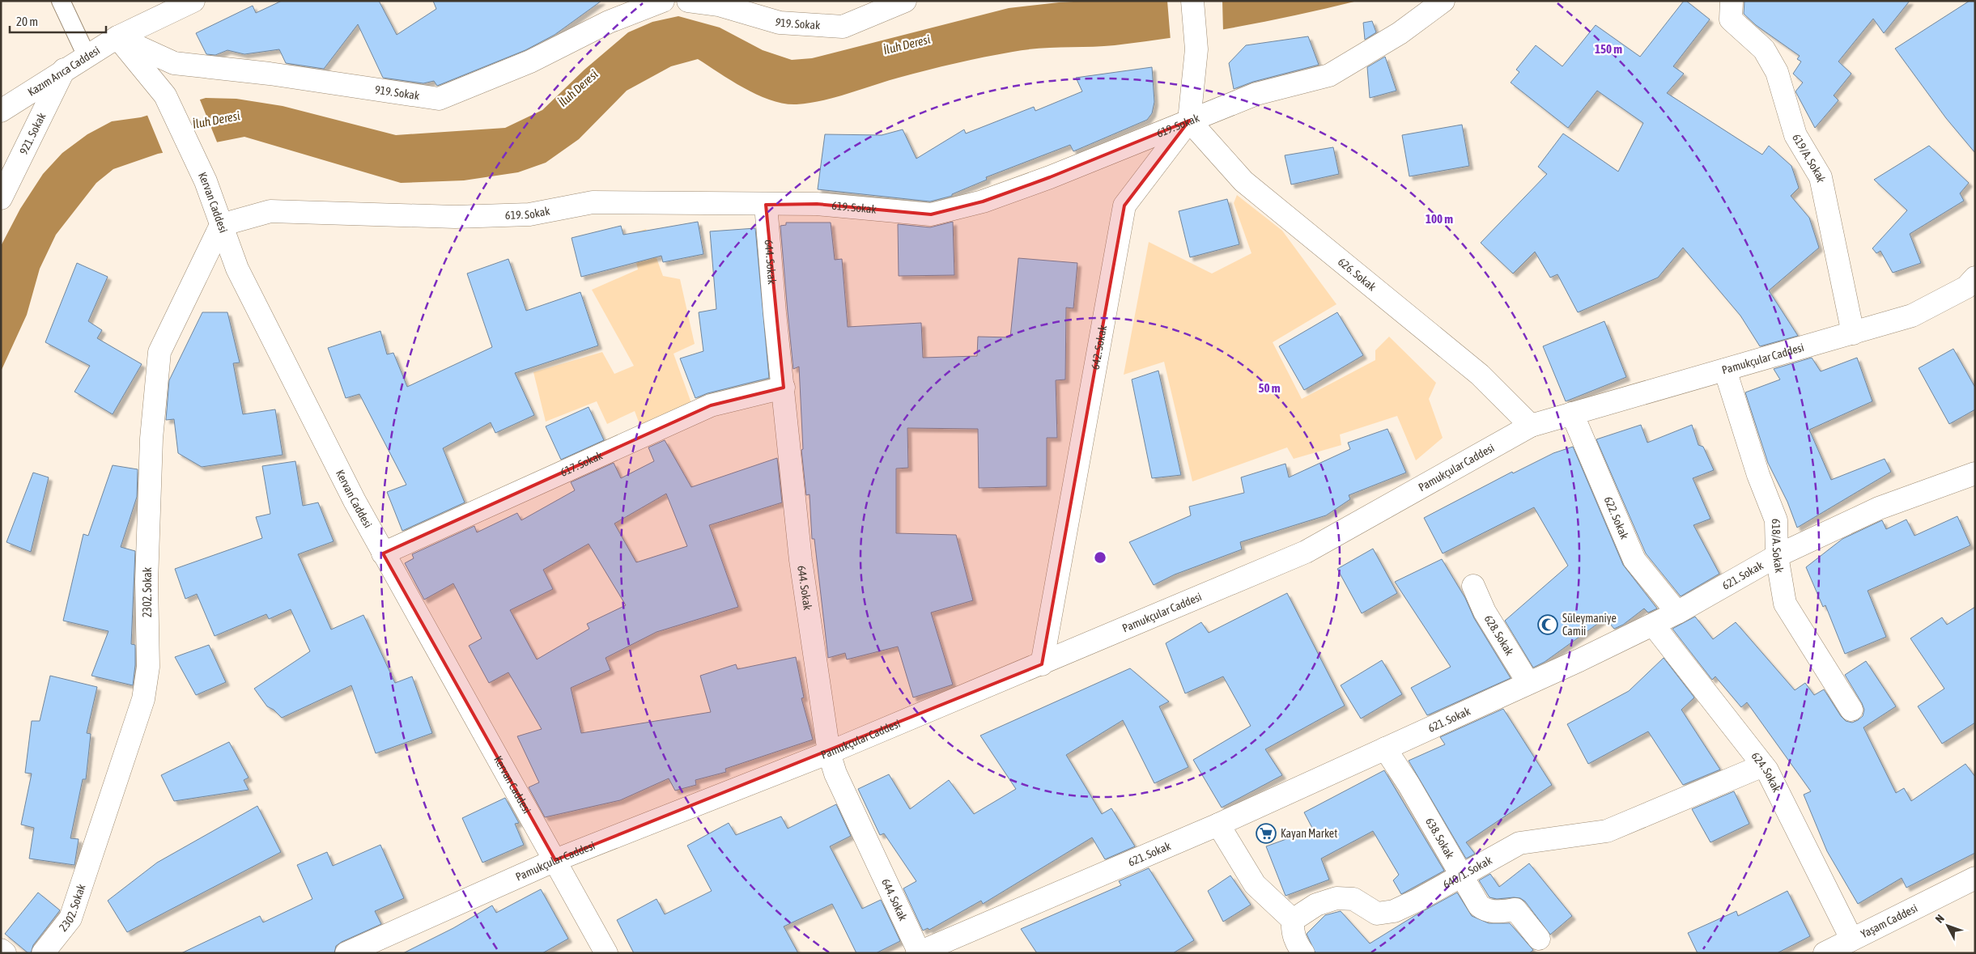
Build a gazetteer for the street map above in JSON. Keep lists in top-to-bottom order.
{
  "streets": {
    "street": [
      "919. Sokak",
      "Kazım Arıca Caddesi",
      "619. Sokak",
      "921. Sokak",
      "619/A. Sokak",
      "Kervan Caddesi",
      "644. Sokak",
      "626. Sokak",
      "642. Sokak",
      "Pamukçular Caddesi",
      "617. Sokak",
      "622. Sokak",
      "618/A. Sokak",
      "621. Sokak",
      "2302. Sokak",
      "628. Sokak",
      "624. Sokak",
      "638. Sokak",
      "640/1. Sokak",
      "Yaşam Caddesi"
    ]
  },
  "crossings": [
    ["919. Sokak", "Kazım Arıca Caddesi"],
    ["919. Sokak", "Kervan Caddesi"],
    ["Kazım Arıca Caddesi", "921. Sokak"],
    ["Kazım Arıca Caddesi", "Kervan Caddesi"],
    ["619. Sokak", "Kervan Caddesi"],
    ["619. Sokak", "644. Sokak"],
    ["619. Sokak", "626. Sokak"],
    ["619. Sokak", "642. Sokak"],
    ["619. Sokak", "2302. Sokak"],
    ["619/A. Sokak", "Pamukçular Caddesi"],
    ["Kervan Caddesi", "Pamukçular Caddesi"],
    ["Kervan Caddesi", "617. Sokak"],
    ["Kervan Caddesi", "2302. Sokak"],
    ["644. Sokak", "Pamukçular Caddesi"],
    ["644. Sokak", "617. Sokak"],
    ["644. Sokak", "621. Sokak"],
    ["626. Sokak", "642. Sokak"],
    ["626. Sokak", "Pamukçular Caddesi"],
    ["642. Sokak", "Pamukçular Caddesi"],
    ["Pamukçular Caddesi", "622. Sokak"],
    ["Pamukçular Caddesi", "618/A. Sokak"],
    ["622. Sokak", "621. Sokak"],
    ["618/A. Sokak", "621. Sokak"],
    ["621. Sokak", "628. Sokak"],
    ["621. Sokak", "624. Sokak"],
    ["621. Sokak", "638. Sokak"],
    ["624. Sokak", "640/1. Sokak"],
    ["624. Sokak", "Yaşam Caddesi"],
    ["638. Sokak", "640/1. Sokak"]
  ],
  "water": ["İluh Deresi"],
  "places": {
    "mosque": ["Süleymaniye Camii"],
    "supermarket": ["Kayan Market"]
  },
  "scale_bar": "20 m",
  "north": "top left",
  "rings": ["150 m", "100 m", "50 m"]
}
